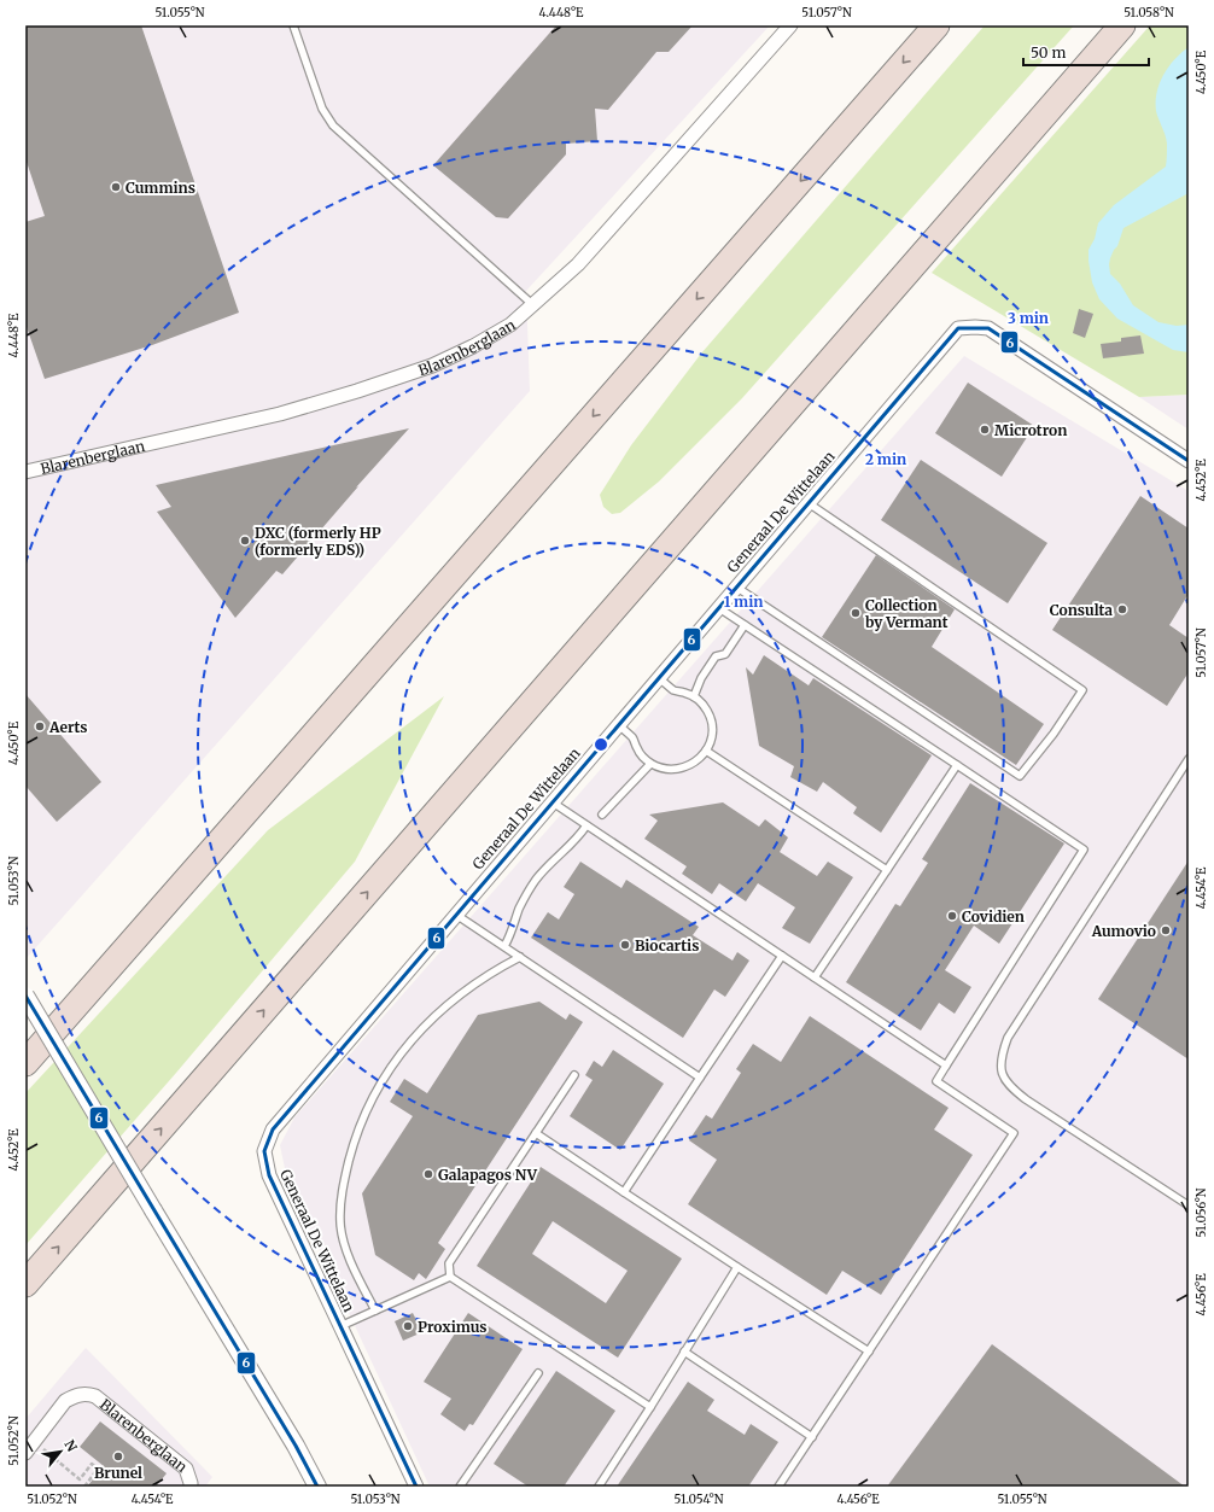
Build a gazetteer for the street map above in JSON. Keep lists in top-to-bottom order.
{
  "streets": {
    "street": ["Blarenberglaan", "Generaal De Wittelaan"]
  },
  "places": [
    "Cummins",
    "Microtron",
    "DXC (formerly HP (formerly EDS))",
    "Consulta",
    "Collection by Vermant",
    "Aerts",
    "Covidien",
    "Aumovio",
    "Biocartis",
    "Galapagos NV",
    "Proximus",
    "Brunel"
  ],
  "lines": ["transit line 6"],
  "scale_bar": "50 m",
  "north": "top right",
  "coordinates": [
    "51.055°N",
    "4.448°E",
    "51.057°N",
    "51.058°N",
    "4.450°E",
    "4.452°E",
    "51.053°N",
    "4.454°E",
    "51.056°N",
    "4.456°E",
    "51.052°N",
    "51.054°N"
  ],
  "rings": ["3 min", "2 min", "1 min"]
}
